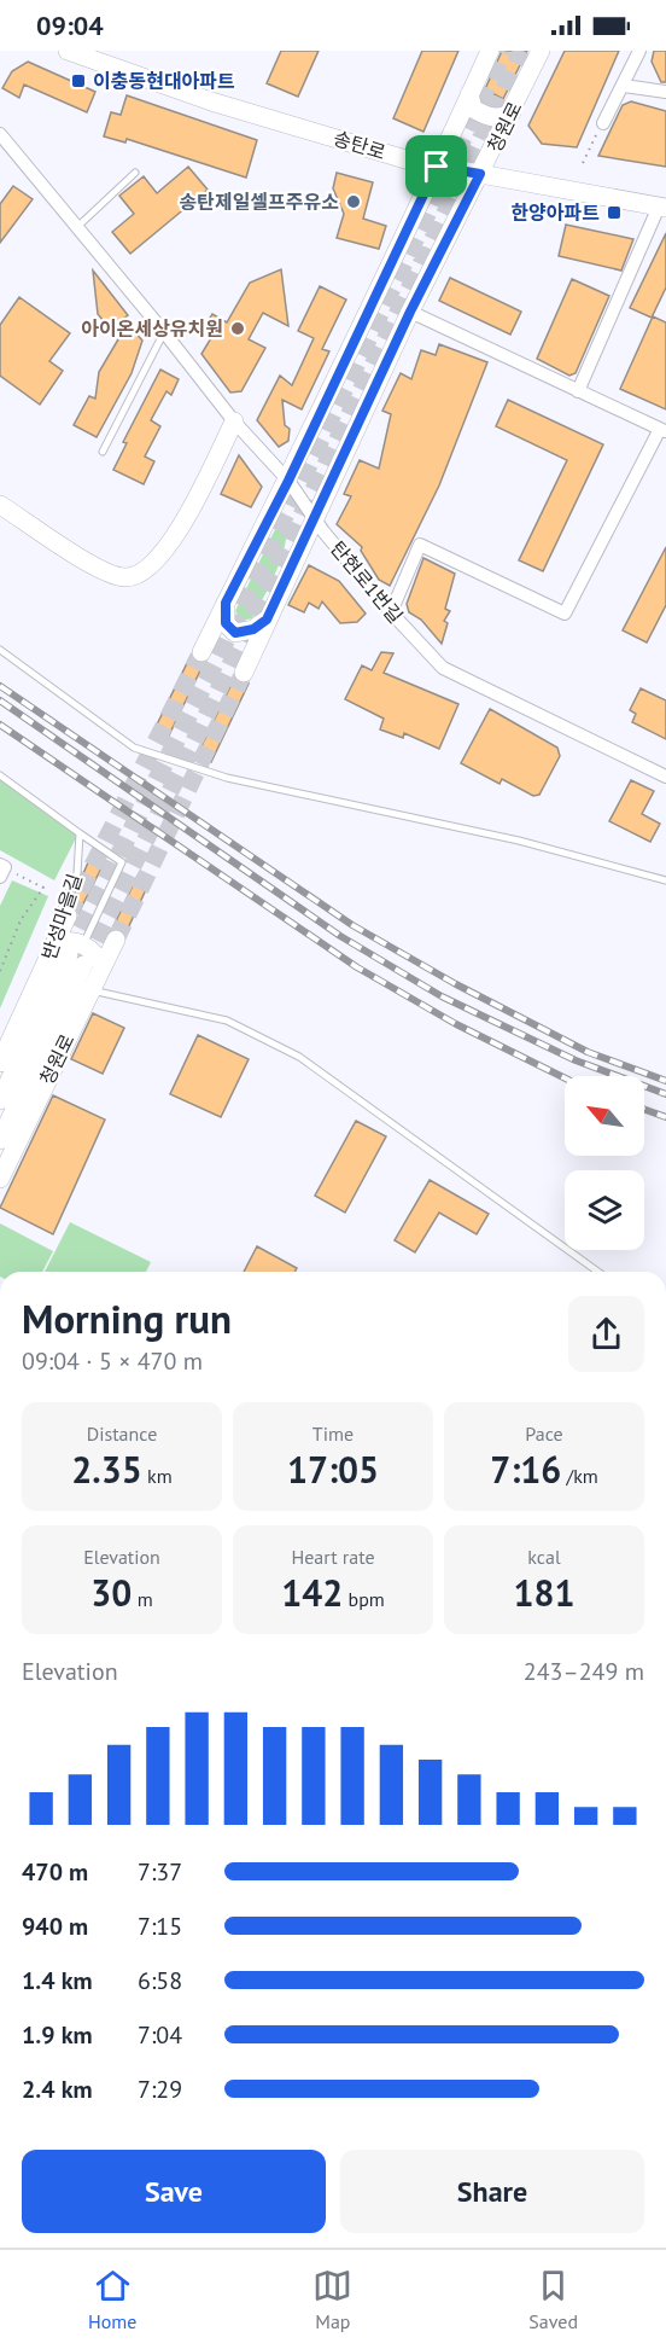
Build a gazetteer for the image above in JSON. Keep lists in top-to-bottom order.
{
  "streets": {
    "main road": ["청원로", "송탄로"],
    "street": ["탄현로1번길"],
    "lane": ["반성마을길"]
  },
  "crossings": [
    ["청원로", "송탄로"],
    ["청원로", "탄현로1번길"],
    ["청원로", "반성마을길"]
  ],
  "places": {
    "transit": ["이충동현대아파트", "한양아파트"],
    "other": ["송탄제일셀프주유소", "아이온세상유치원"]
  },
  "north": "top left",
  "page": {
    "status": "09:04",
    "heading": ["Morning run", "09:04 · 5 × 470 m"],
    "stats": [
      ["Distance", "2.35 km"],
      ["Time", "17:05"],
      ["Pace", "7:16 /km"],
      ["Elevation", "30 m"],
      ["Heart rate", "142 bpm"],
      ["kcal", "181"]
    ],
    "chart": ["Elevation", "243–249 m"],
    "list": [
      {
        "name": "470 m",
        "note": "7:37"
      },
      {
        "name": "940 m",
        "note": "7:15"
      },
      {
        "name": "1.4 km",
        "note": "6:58"
      },
      {
        "name": "1.9 km",
        "note": "7:04"
      },
      {
        "name": "2.4 km",
        "note": "7:29"
      }
    ],
    "buttons": ["Save", "Share"],
    "tabs": ["Home", "Map", "Saved"]
  }
}
